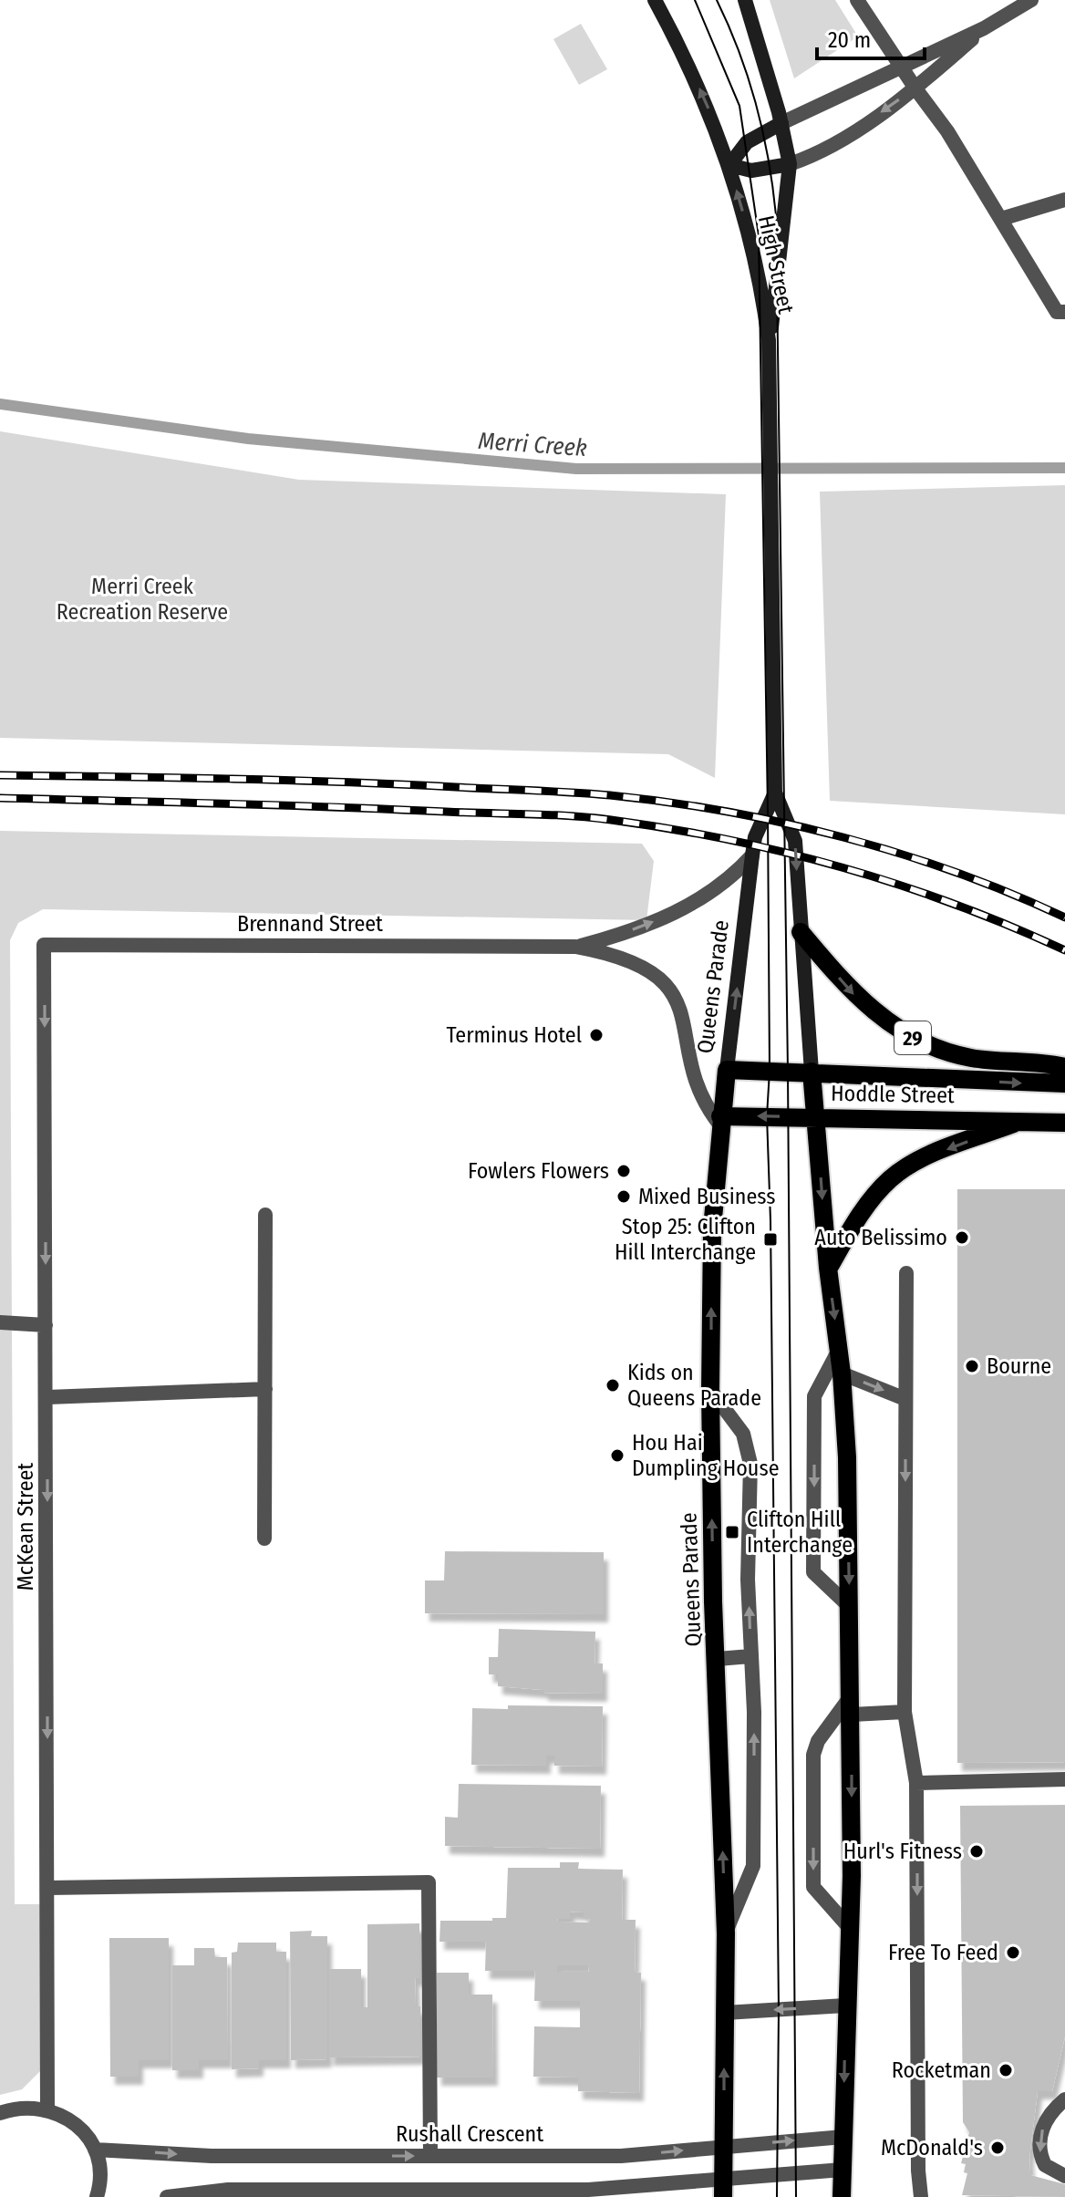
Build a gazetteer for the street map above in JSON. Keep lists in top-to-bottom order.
{
  "streets": {
    "main road": [
      "High Street",
      "Queens Parade",
      "29",
      "Hoddle Street"
    ],
    "street": ["Brennand Street", "McKean Street", "Rushall Crescent"]
  },
  "crossings": [
    ["High Street", "Queens Parade"],
    ["Brennand Street", "Queens Parade"],
    ["Brennand Street", "Hoddle Street"],
    ["Brennand Street", "McKean Street"],
    ["Queens Parade", "29"],
    ["Queens Parade", "Hoddle Street"],
    ["Queens Parade", "Rushall Crescent"]
  ],
  "one_way": ["McKean Street"],
  "water": ["Merri Creek"],
  "parks": ["Merri Creek Recreation Reserve"],
  "places": {
    "other": [
      "Terminus Hotel",
      "Fowlers Flowers",
      "Mixed Business",
      "Auto Belissimo",
      "Bourne",
      "Kids on Queens Parade",
      "Hou Hai Dumpling House",
      "Hurl's Fitness",
      "Free To Feed",
      "Rocketman",
      "McDonald's"
    ],
    "transit": ["Stop 25: Clifton Hill Interchange", "Clifton Hill Interchange"]
  },
  "scale_bar": "20 m"
}
